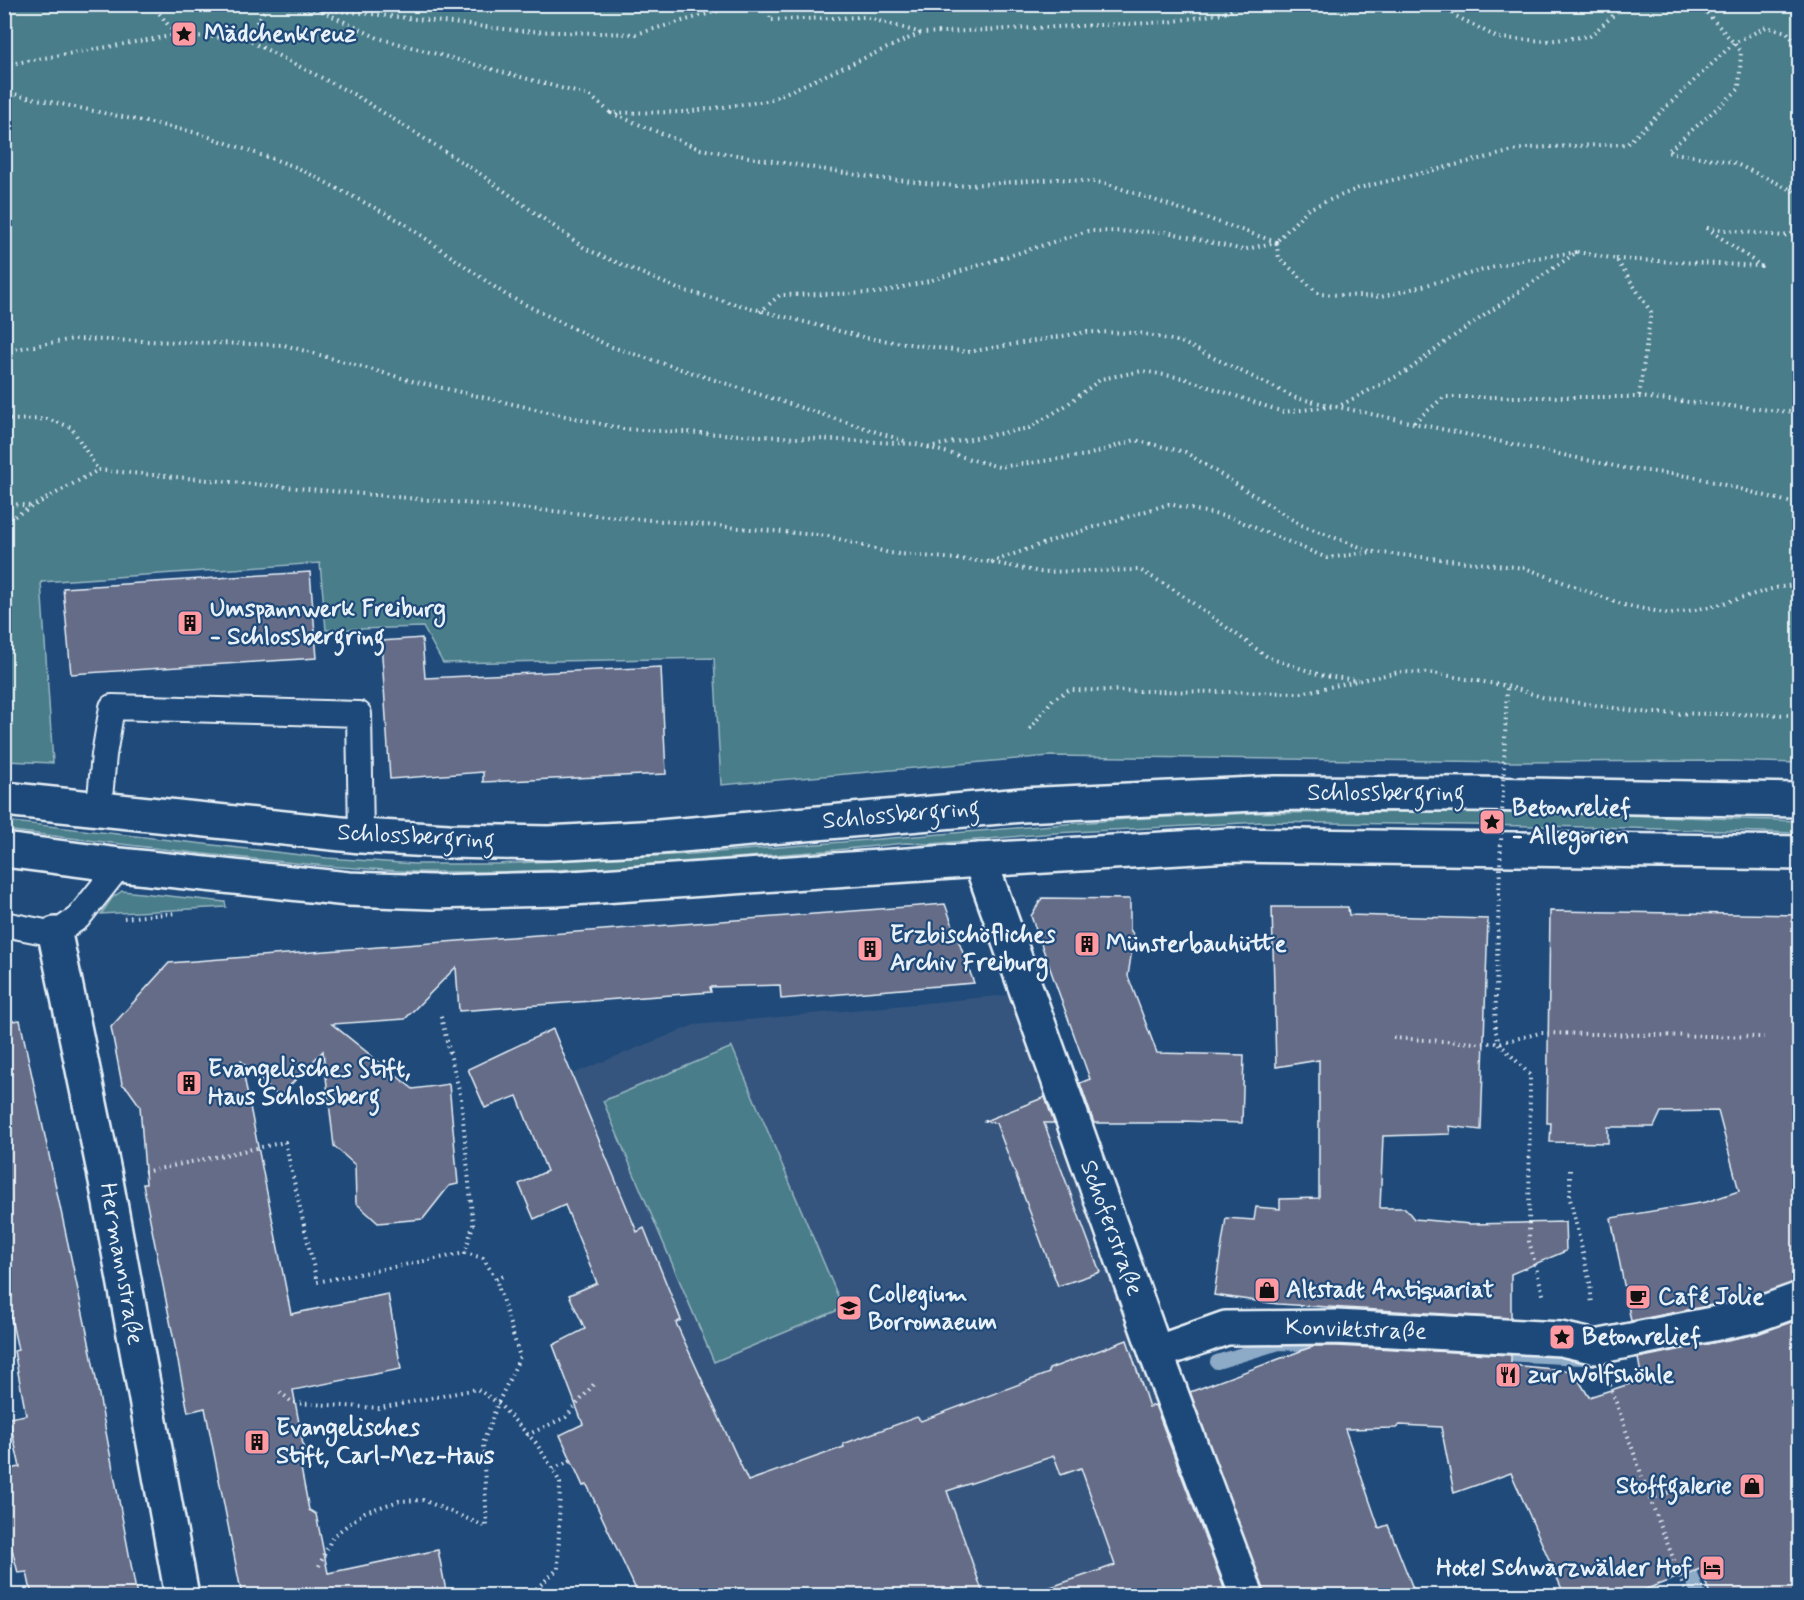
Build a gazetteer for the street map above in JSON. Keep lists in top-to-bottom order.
{
  "streets": {
    "main road": [
      "Schlossbergring",
      "Schoferstraße",
      "Hermannstraße",
      "Konviktstraße"
    ]
  },
  "crossings": [
    ["Schlossbergring", "Schoferstraße"],
    ["Schoferstraße", "Konviktstraße"]
  ],
  "places": {
    "place": ["Mädchenkreuz", "Betonrelief - Allegorien", "Betonrelief"],
    "building": [
      "Umspannwerk Freiburg - Schlossbergring",
      "Münsterbauhütte",
      "Erzbischöfliches Archiv Freiburg",
      "Evangelisches Stift, Haus Schlossberg",
      "Evangelisches Stift, Carl-Mez-Haus"
    ],
    "shop": ["Altstadt Antiquariat", "Stoffgalerie"],
    "cafe": ["Café Jolie"],
    "school or university": ["Collegium Borromaeum"],
    "restaurant": ["zur Wolfshöhle"],
    "hotel": ["Hotel Schwarzwälder Hof"]
  }
}
